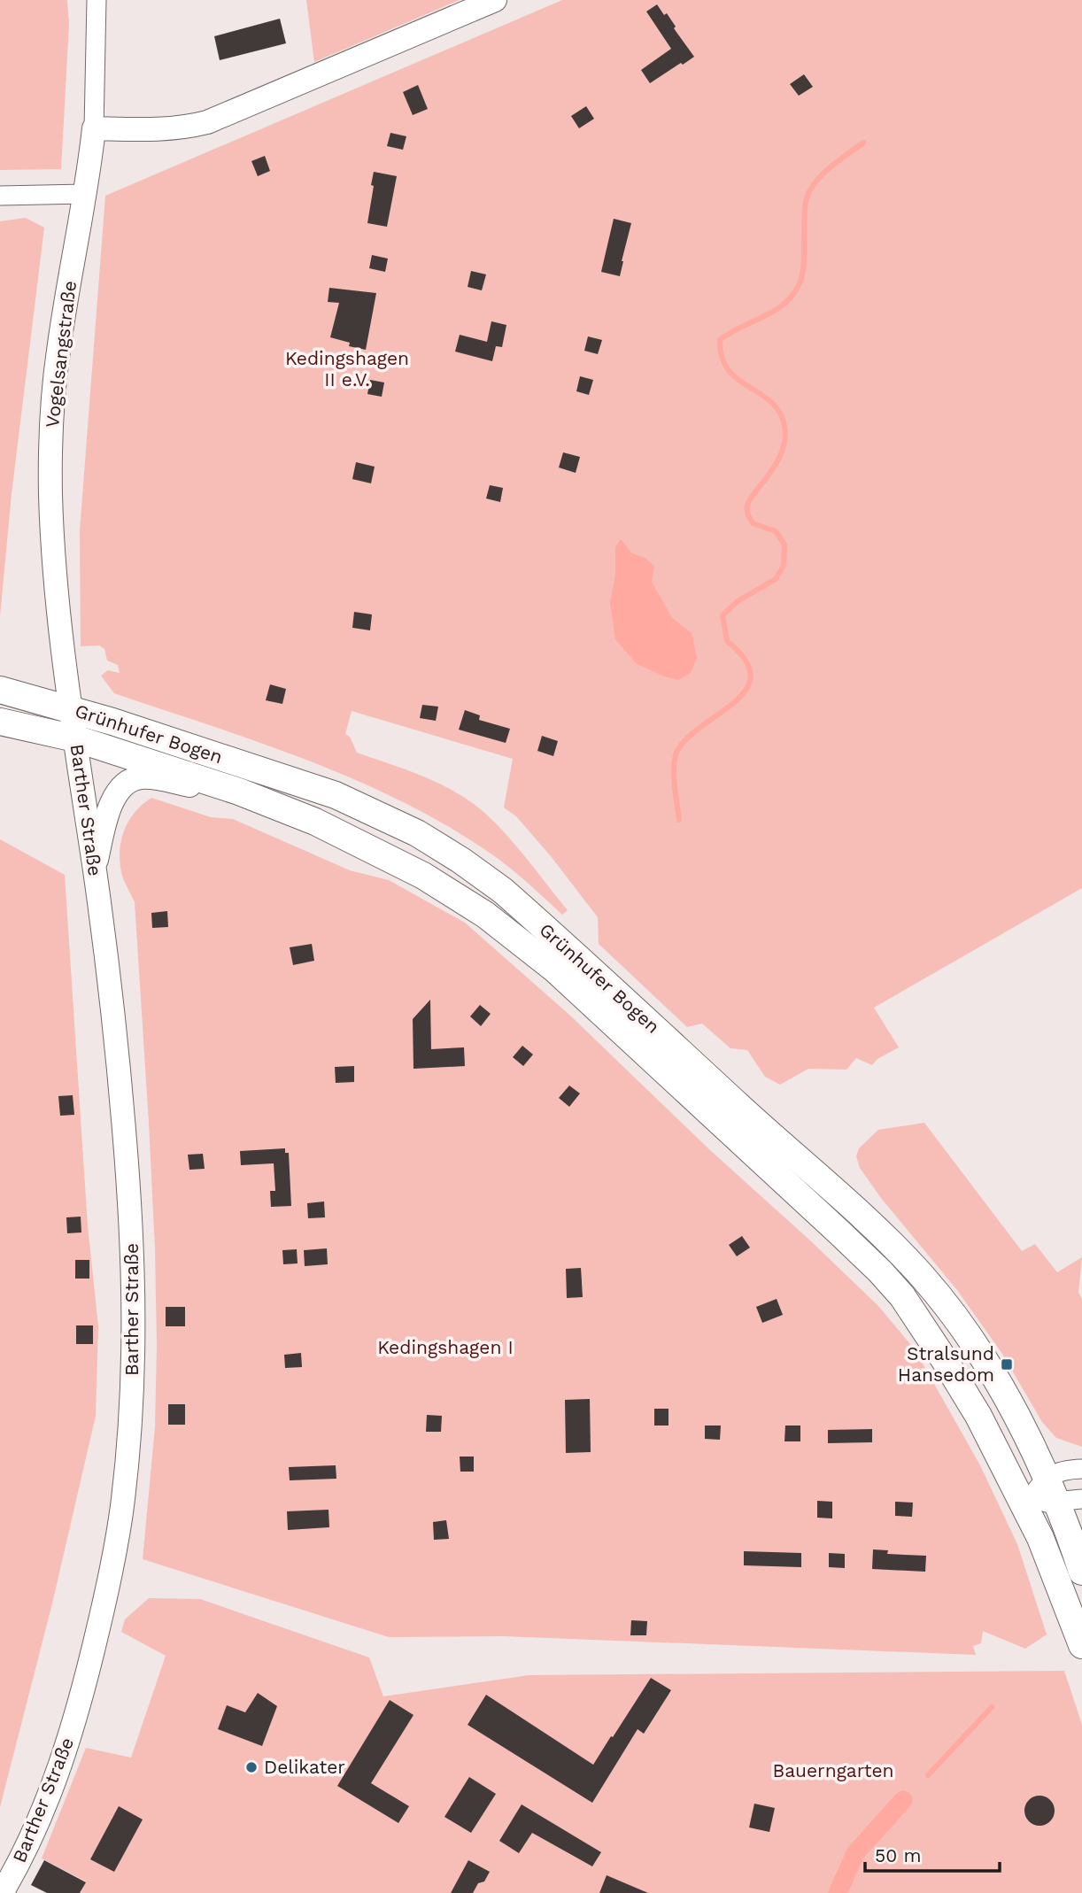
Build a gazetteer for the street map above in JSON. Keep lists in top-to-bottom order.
{
  "streets": {
    "main road": ["Grünhufer Bogen"],
    "street": ["Vogelsangstraße", "Barther Straße"]
  },
  "crossings": [
    ["Vogelsangstraße", "Grünhufer Bogen"],
    ["Vogelsangstraße", "Barther Straße"],
    ["Grünhufer Bogen", "Barther Straße"]
  ],
  "parks": ["Kedingshagen II e.V.", "Kedingshagen I", "Bauerngarten"],
  "places": {
    "transit": ["Stralsund Hansedom"],
    "other": ["Delikater"]
  },
  "scale_bar": "50 m"
}
